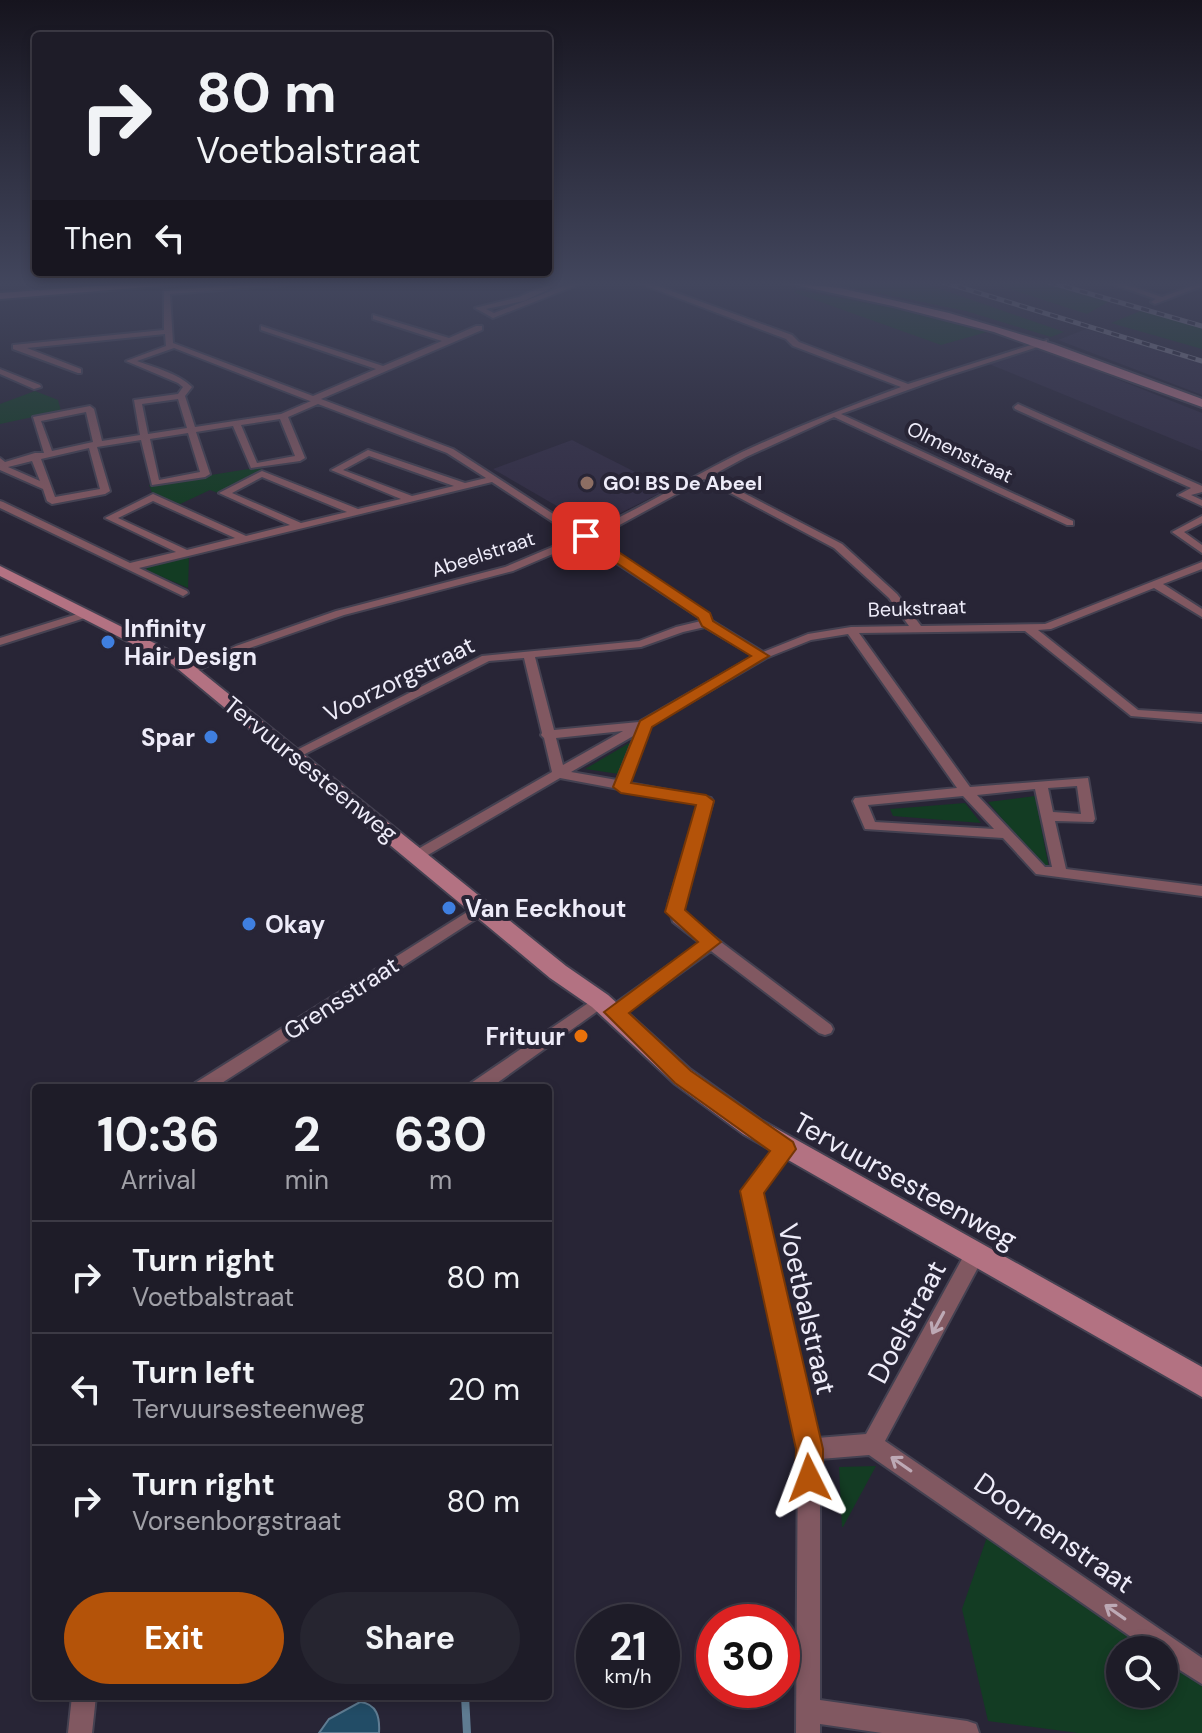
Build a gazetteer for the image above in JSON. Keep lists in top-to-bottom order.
{
  "streets": {
    "street": [
      "Olmenstraat",
      "Abeelstraat",
      "Beukstraat",
      "Voorzorgstraat",
      "Tervuursesteenweg",
      "Grensstraat",
      "Voetbalstraat",
      "Doelstraat",
      "Doornenstraat"
    ]
  },
  "crossings": [
    ["Olmenstraat", "Abeelstraat"],
    ["Abeelstraat", "Tervuursesteenweg"],
    ["Beukstraat", "Tervuursesteenweg"],
    ["Voorzorgstraat", "Tervuursesteenweg"],
    ["Tervuursesteenweg", "Grensstraat"],
    ["Tervuursesteenweg", "Voetbalstraat"],
    ["Tervuursesteenweg", "Doelstraat"],
    ["Doelstraat", "Doornenstraat"]
  ],
  "one_way": ["Doelstraat", "Doornenstraat"],
  "places": [
    "GO! BS De Abeel",
    "Infinity Hair Design",
    "Spar",
    "Van Eeckhout",
    "Okay",
    "Frituur"
  ],
  "page": {
    "turn": ["80 m", "Voetbalstraat"],
    "then": "Then",
    "eta": [
      "10:36",
      "Arrival",
      "2",
      "min",
      "630",
      "m"
    ],
    "list": [
      {
        "name": "Turn right",
        "note": "Voetbalstraat",
        "value": "80 m"
      },
      {
        "name": "Turn left",
        "note": "Tervuursesteenweg",
        "value": "20 m"
      },
      {
        "name": "Turn right",
        "note": "Vorsenborgstraat",
        "value": "80 m"
      }
    ],
    "buttons": ["Exit", "Share"],
    "speed": "21 km/h",
    "limit": "30"
  }
}
